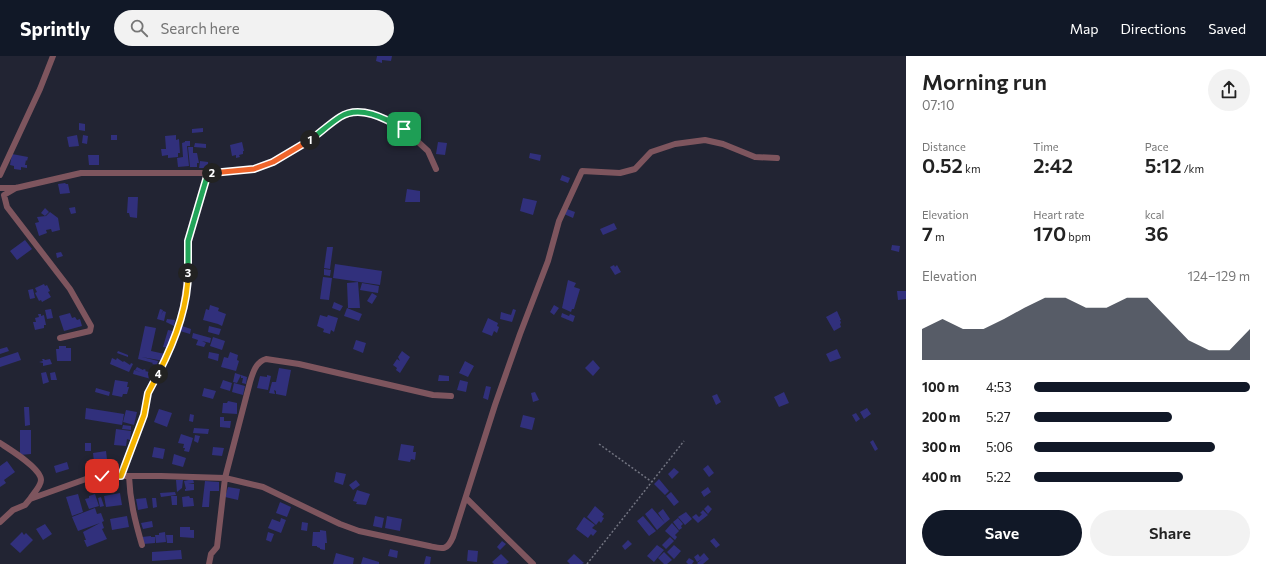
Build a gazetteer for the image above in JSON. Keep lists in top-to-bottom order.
{
  "page": {
    "header": "Sprintly",
    "search": "Search here",
    "nav": ["Map", "Directions", "Saved"],
    "heading": ["Morning run", "07:10"],
    "stats": [
      ["Distance", "0.52 km"],
      ["Time", "2:42"],
      ["Pace", "5:12 /km"],
      ["Elevation", "7 m"],
      ["Heart rate", "170 bpm"],
      ["kcal", "36"]
    ],
    "pins": [
      "1",
      "2",
      "3",
      "4"
    ],
    "chart": ["Elevation", "124–129 m"],
    "list": [
      {
        "name": "100 m",
        "note": "4:53"
      },
      {
        "name": "200 m",
        "note": "5:27"
      },
      {
        "name": "300 m",
        "note": "5:06"
      },
      {
        "name": "400 m",
        "note": "5:22"
      }
    ],
    "buttons": ["Save", "Share"]
  }
}
